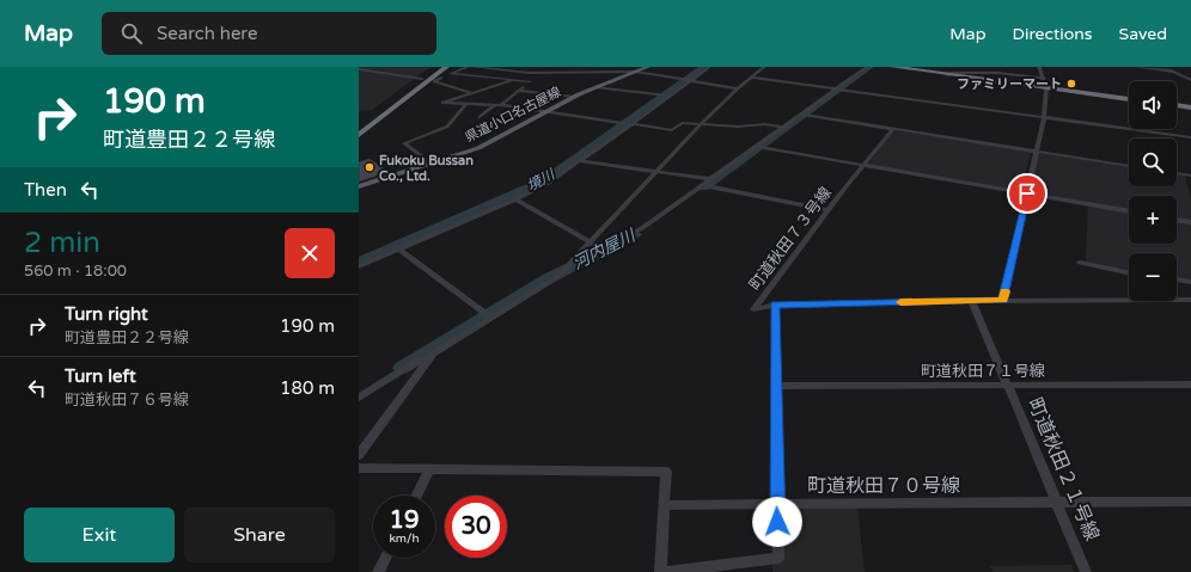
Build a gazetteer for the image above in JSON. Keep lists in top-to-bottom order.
{
  "streets": {
    "main road": ["県道小口名古屋線"],
    "street": [
      "町道秋田７３号線",
      "町道秋田７１号線",
      "町道秋田２１号線",
      "町道秋田７０号線"
    ]
  },
  "crossings": [
    ["町道秋田７１号線", "町道秋田２１号線"],
    ["町道秋田２１号線", "町道秋田７０号線"]
  ],
  "water": ["境川", "河内屋川"],
  "places": ["ファミリーマート", "Fukoku Bussan Co., Ltd."],
  "page": {
    "header": "Map",
    "search": "Search here",
    "nav": ["Map", "Directions", "Saved"],
    "turn": ["190 m", "町道豊田２２号線"],
    "map_buttons": ["+", "−"],
    "then": "Then",
    "heading": ["2 min", "560 m · 18:00"],
    "list": [
      {
        "name": "Turn right",
        "note": "町道豊田２２号線",
        "value": "190 m"
      },
      {
        "name": "Turn left",
        "note": "町道秋田７６号線",
        "value": "180 m"
      }
    ],
    "speed": "19 km/h",
    "limit": "30",
    "buttons": ["Exit", "Share"]
  }
}
